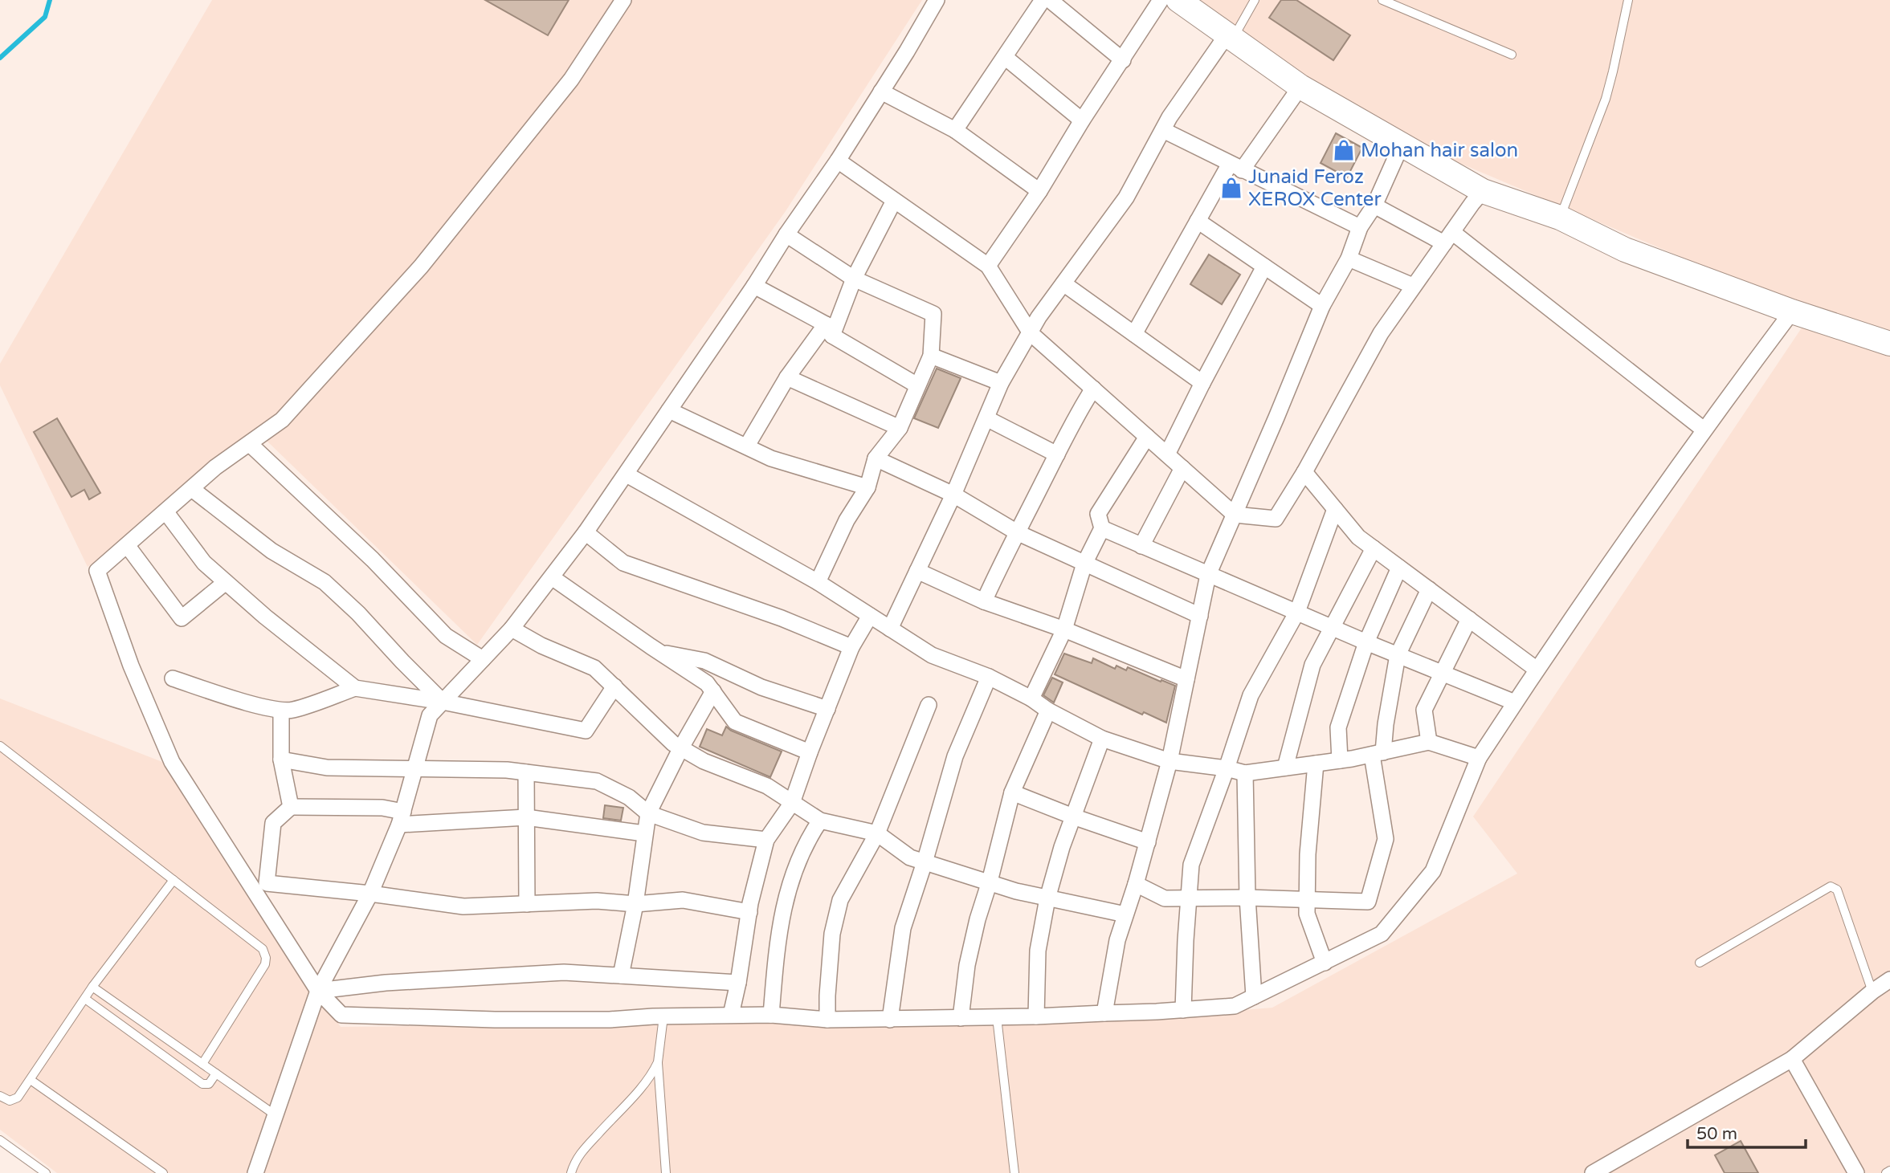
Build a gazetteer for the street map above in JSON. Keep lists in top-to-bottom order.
{
  "places": {
    "shop": ["Mohan hair salon", "Junaid Feroz XEROX Center"]
  },
  "scale_bar": "50 m"
}
